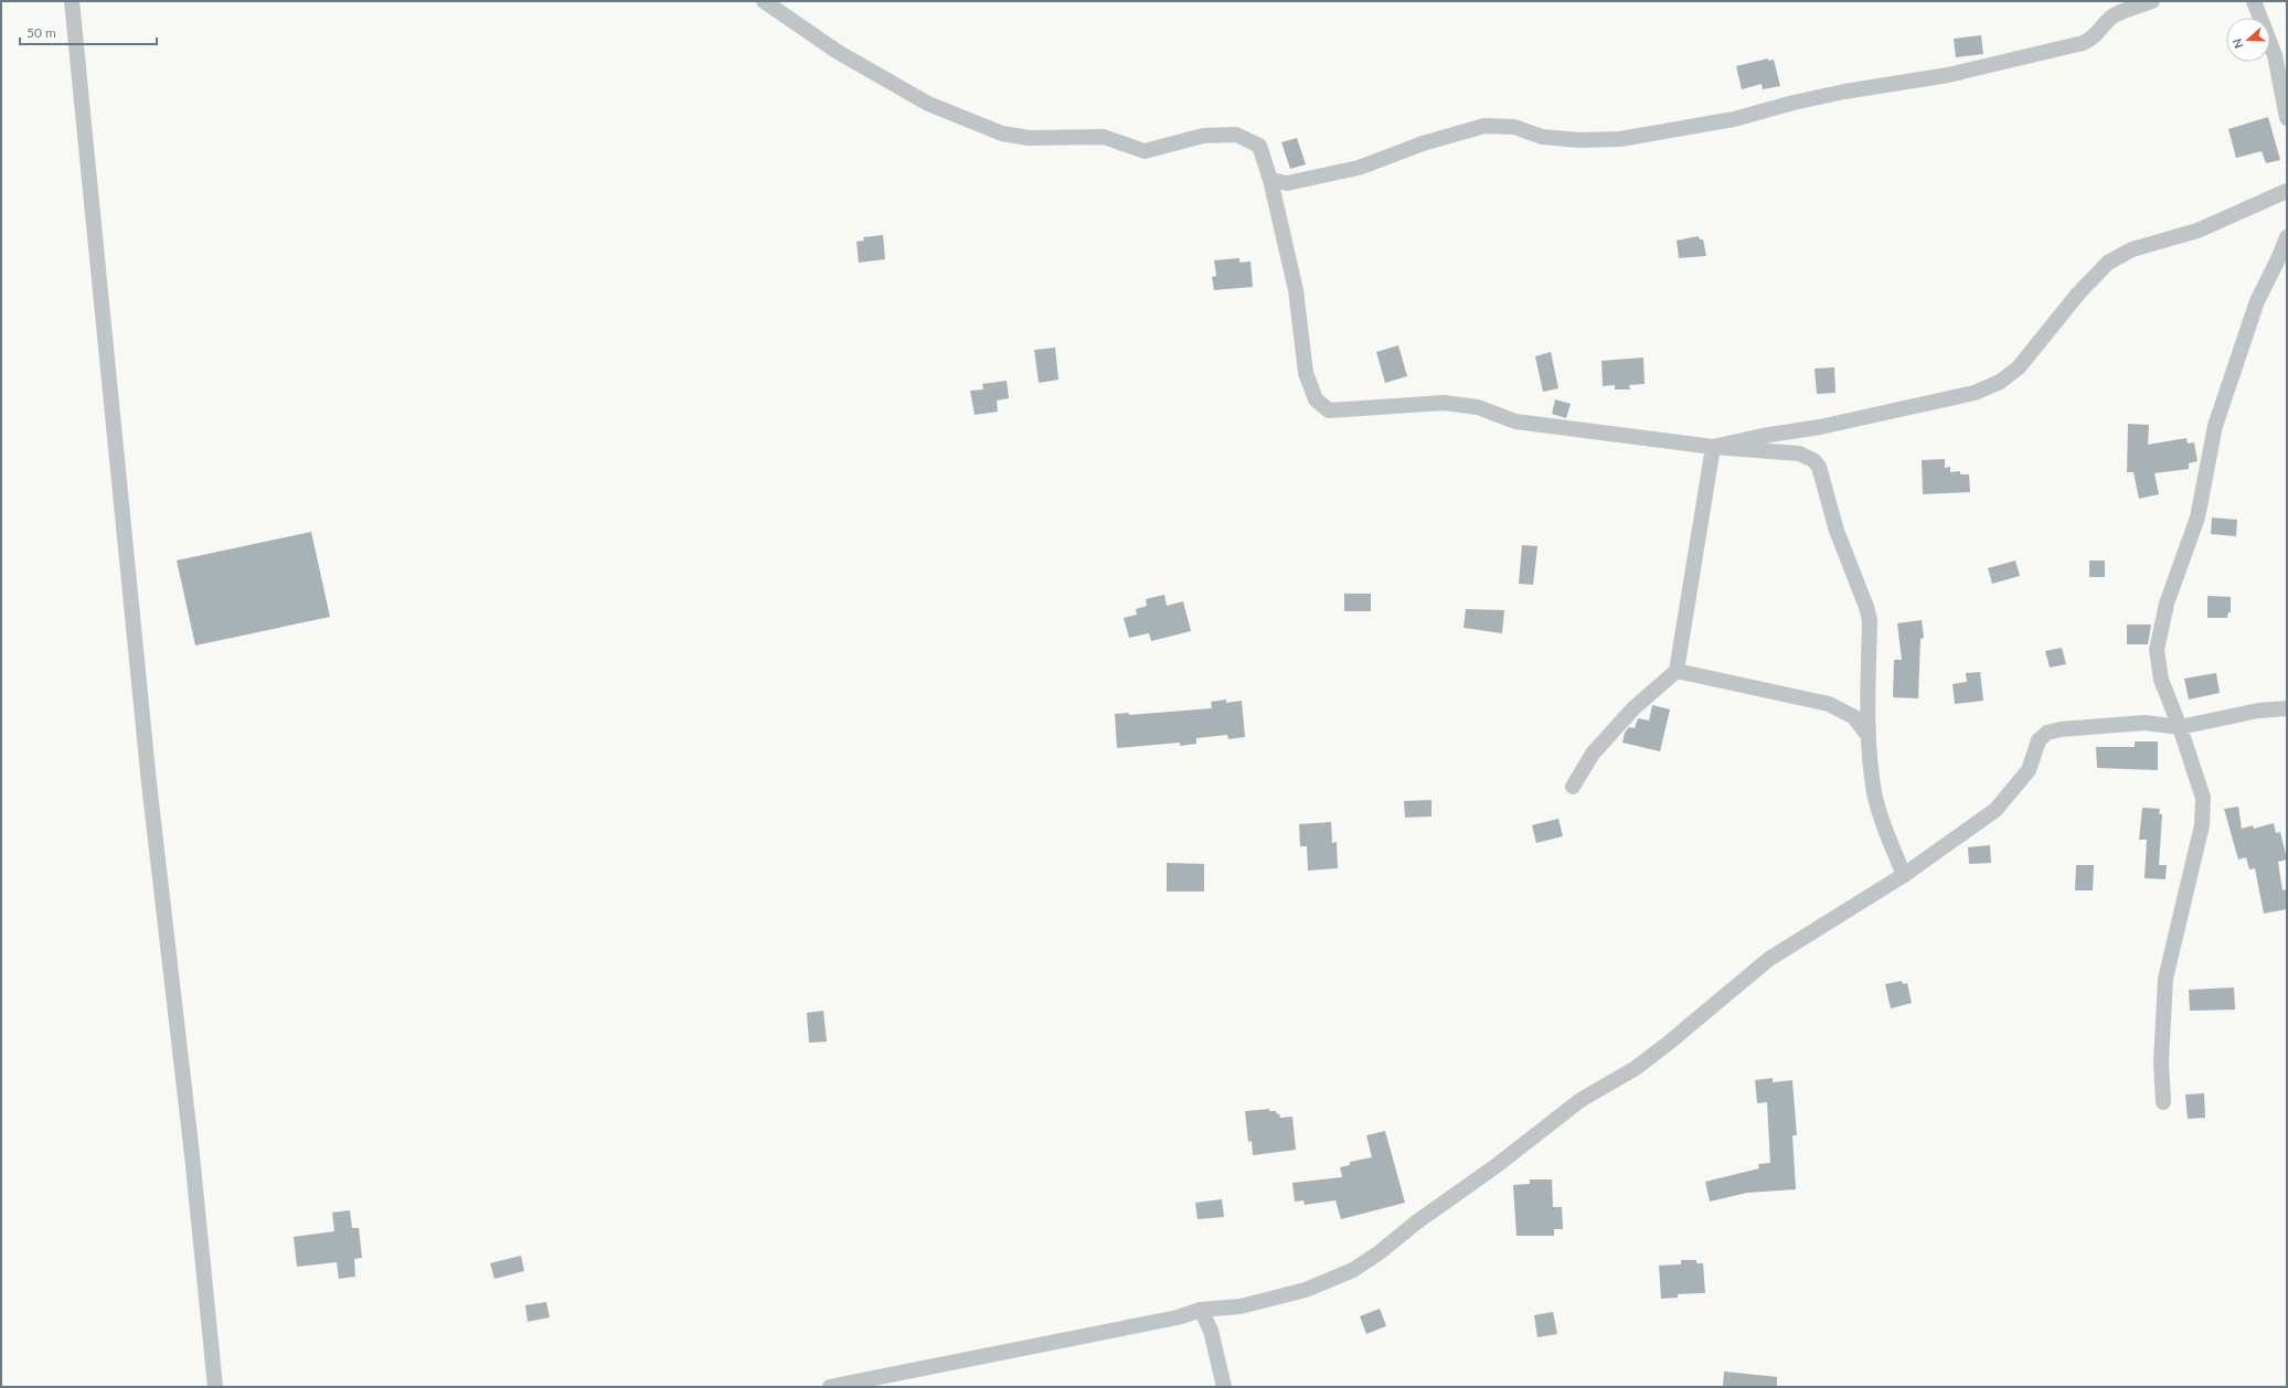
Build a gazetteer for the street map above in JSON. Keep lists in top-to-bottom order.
{
  "scale_bar": "50 m",
  "north": "left"
}
